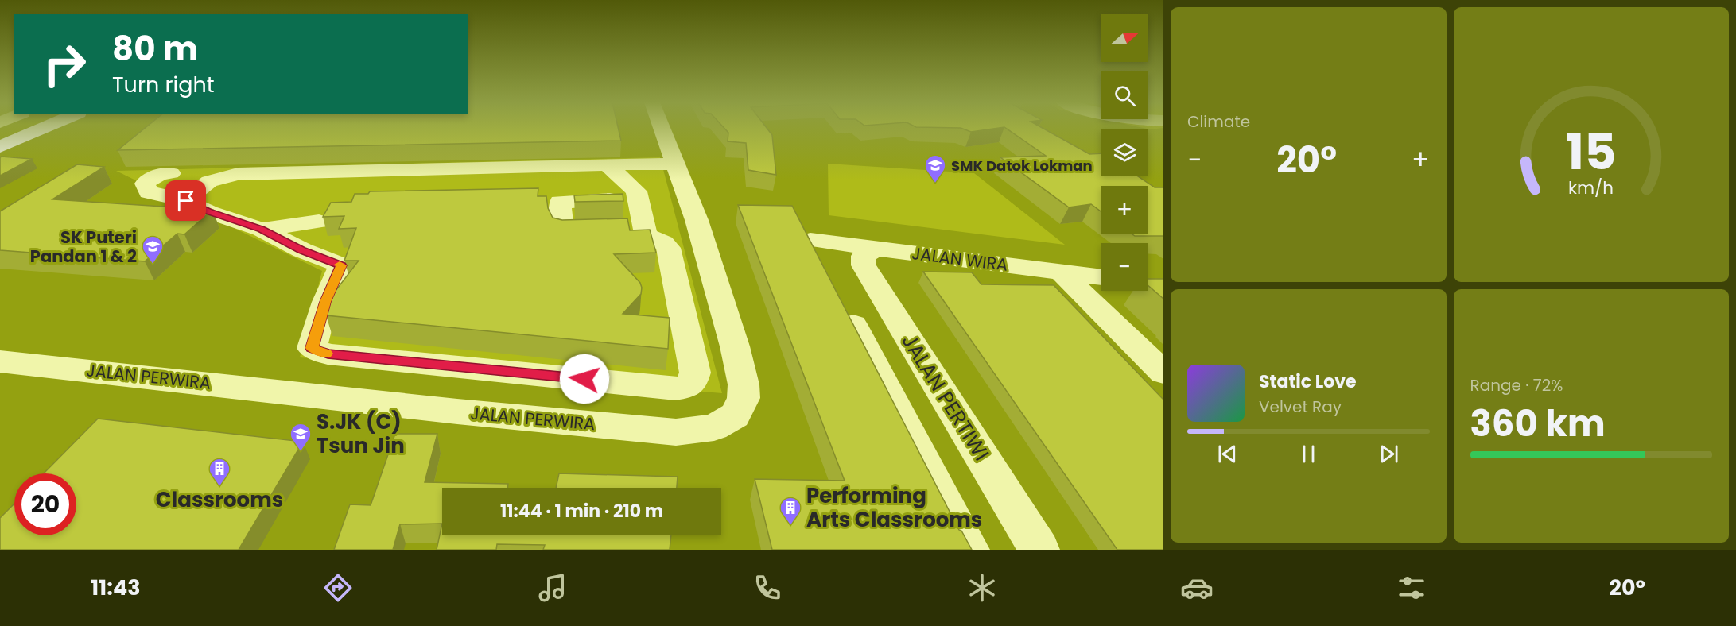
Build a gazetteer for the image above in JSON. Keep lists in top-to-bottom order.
{
  "streets": {
    "street": ["JALAN WIRA", "JALAN PERWIRA", "JALAN PERTIWI"]
  },
  "crossings": [
    ["JALAN WIRA", "JALAN PERTIWI"]
  ],
  "places": {
    "school or university": ["SMK Datok Lokman", "SK Puteri Pandan 1 & 2", "S.JK (C) Tsun Jin"],
    "building": ["Classrooms", "Performing Arts Classrooms"]
  },
  "north": "right",
  "page": {
    "tile": [
      "Climate",
      ["Range · 72%", "360 km"]
    ],
    "map_buttons": ["+", "−"],
    "turn": ["80 m", "Turn right"],
    "heat": ["−", "20°", "+"],
    "song": ["Static Love", "Velvet Ray"],
    "limit": "20",
    "trip": "11:44 · 1 min · 210 m",
    "tabs": ["11:43", "20°"],
    "gauge": ["15", "km/h"]
  }
}
